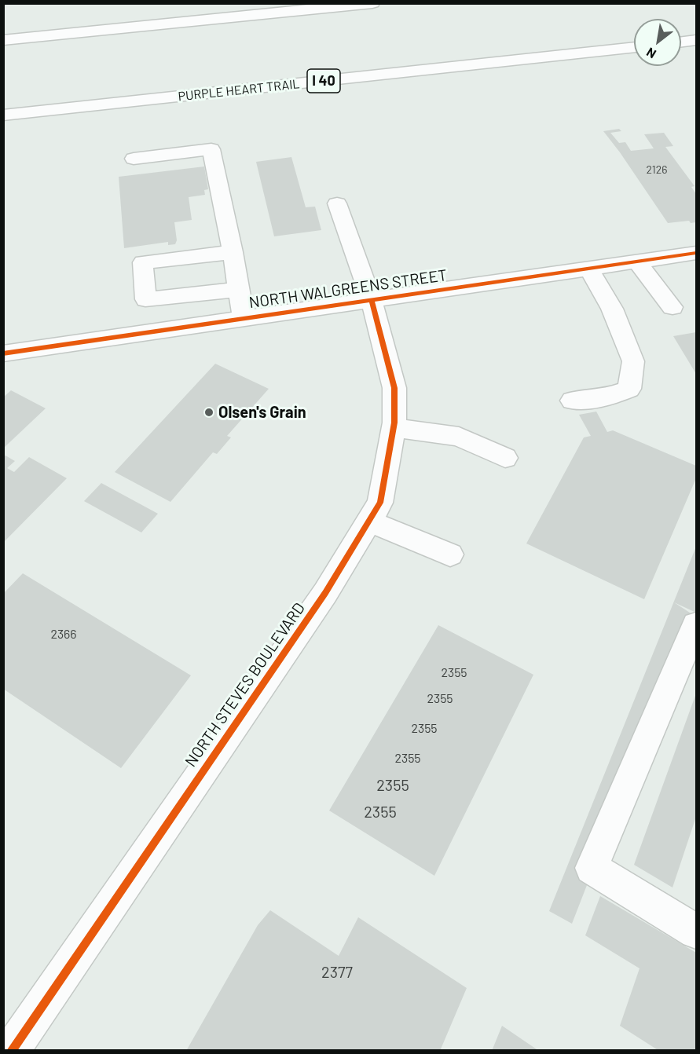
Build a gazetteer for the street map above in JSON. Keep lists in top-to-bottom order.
{
  "streets": {
    "main road": [
      "I 40",
      "PURPLE HEART TRAIL",
      "NORTH WALGREENS STREET",
      "NORTH STEVES BOULEVARD"
    ]
  },
  "crossings": [
    ["NORTH WALGREENS STREET", "NORTH STEVES BOULEVARD"]
  ],
  "places": ["Olsen's Grain"],
  "house_numbers": [
    "2126",
    "2366",
    "2355",
    "2355",
    "2355",
    "2355",
    "2355",
    "2355",
    "2377"
  ],
  "north": "bottom left"
}
